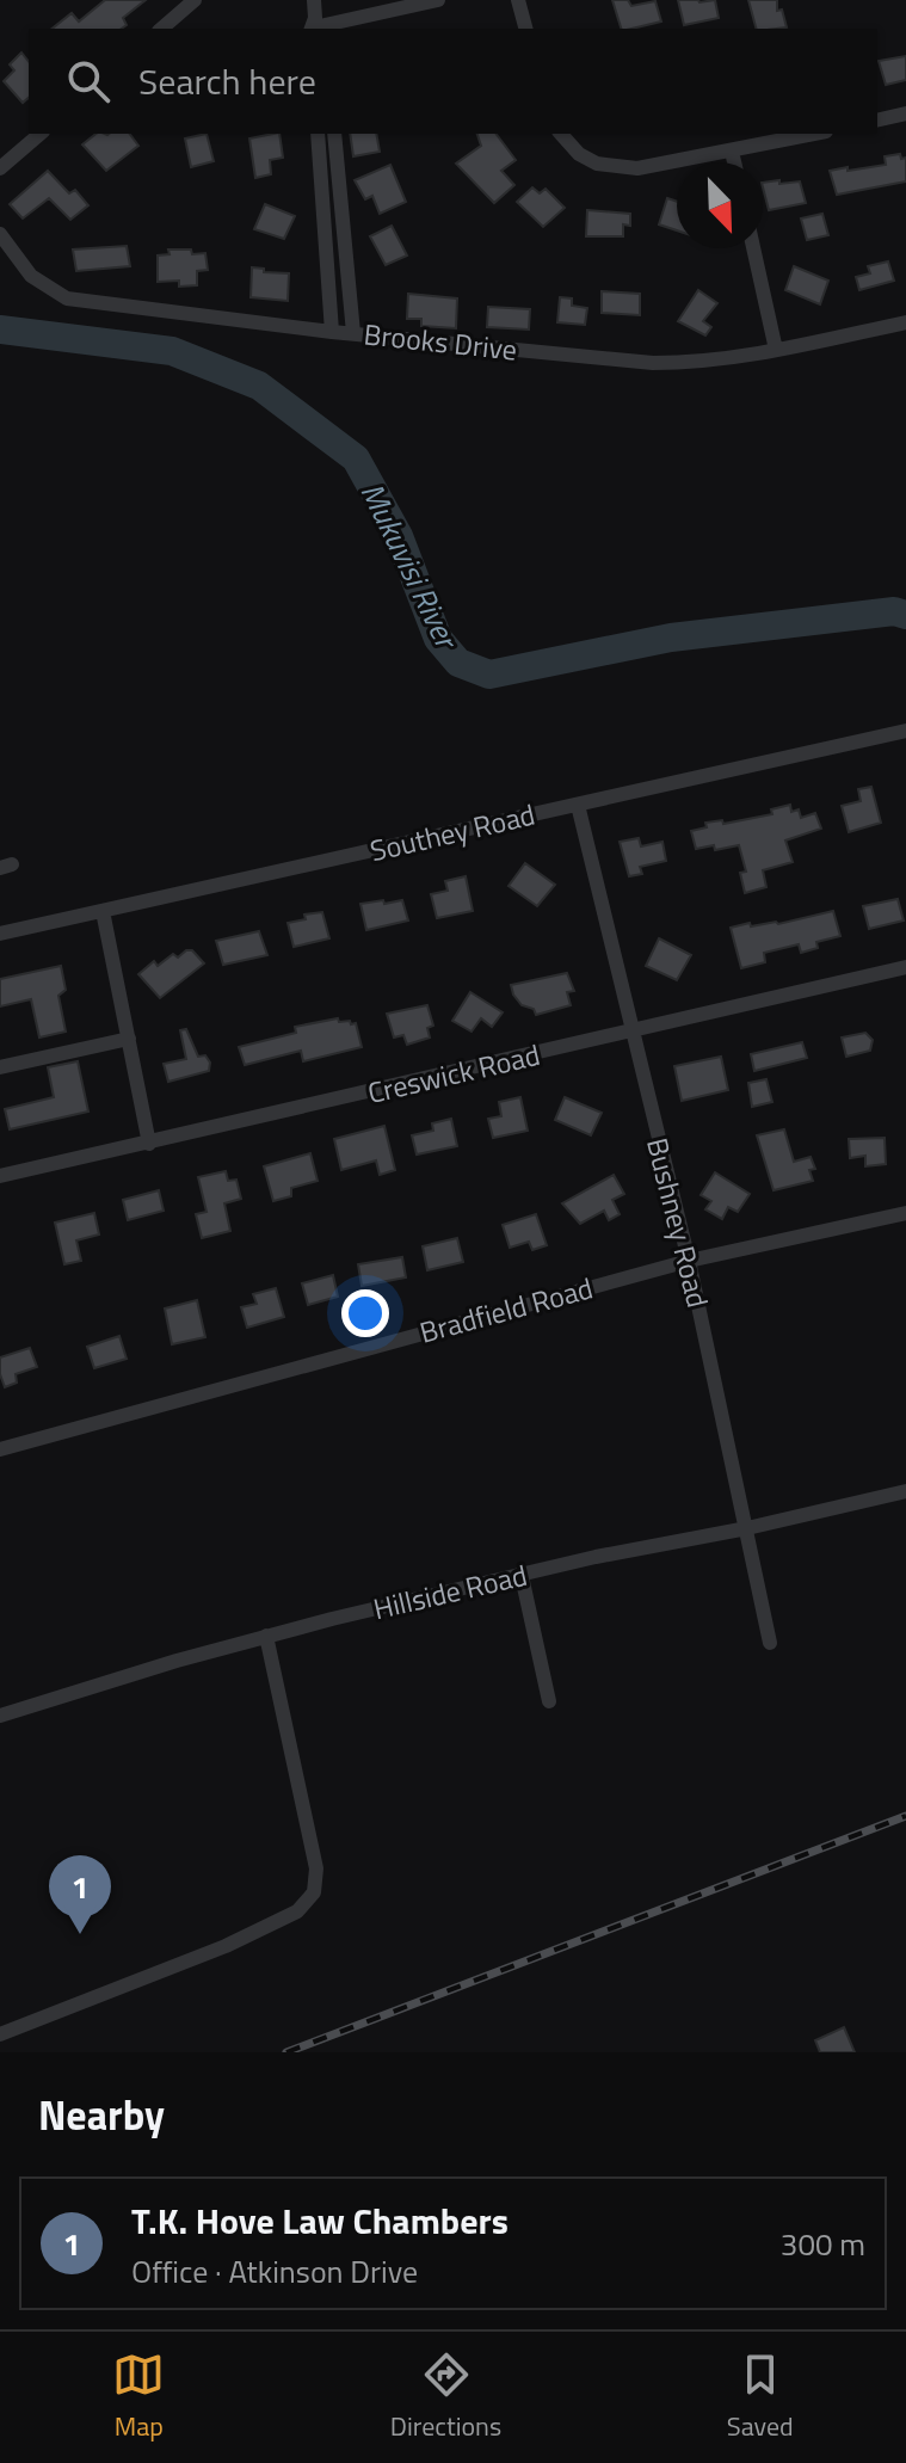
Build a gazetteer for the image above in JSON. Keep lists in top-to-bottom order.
{
  "streets": {
    "street": [
      "Brooks Drive",
      "Southey Road",
      "Creswick Road",
      "Bushney Road",
      "Bradfield Road",
      "Hillside Road"
    ]
  },
  "crossings": [
    ["Southey Road", "Bushney Road"],
    ["Creswick Road", "Bushney Road"],
    ["Bushney Road", "Bradfield Road"],
    ["Bushney Road", "Hillside Road"]
  ],
  "water": ["Mukuvisi River"],
  "north": "bottom right",
  "page": {
    "search": "Search here",
    "pins": "1",
    "heading": "Nearby",
    "list": [
      {
        "mark": "1",
        "name": "T.K. Hove Law Chambers",
        "note": "Office · Atkinson Drive",
        "value": "300 m"
      }
    ],
    "nav": ["Map", "Directions", "Saved"]
  }
}
